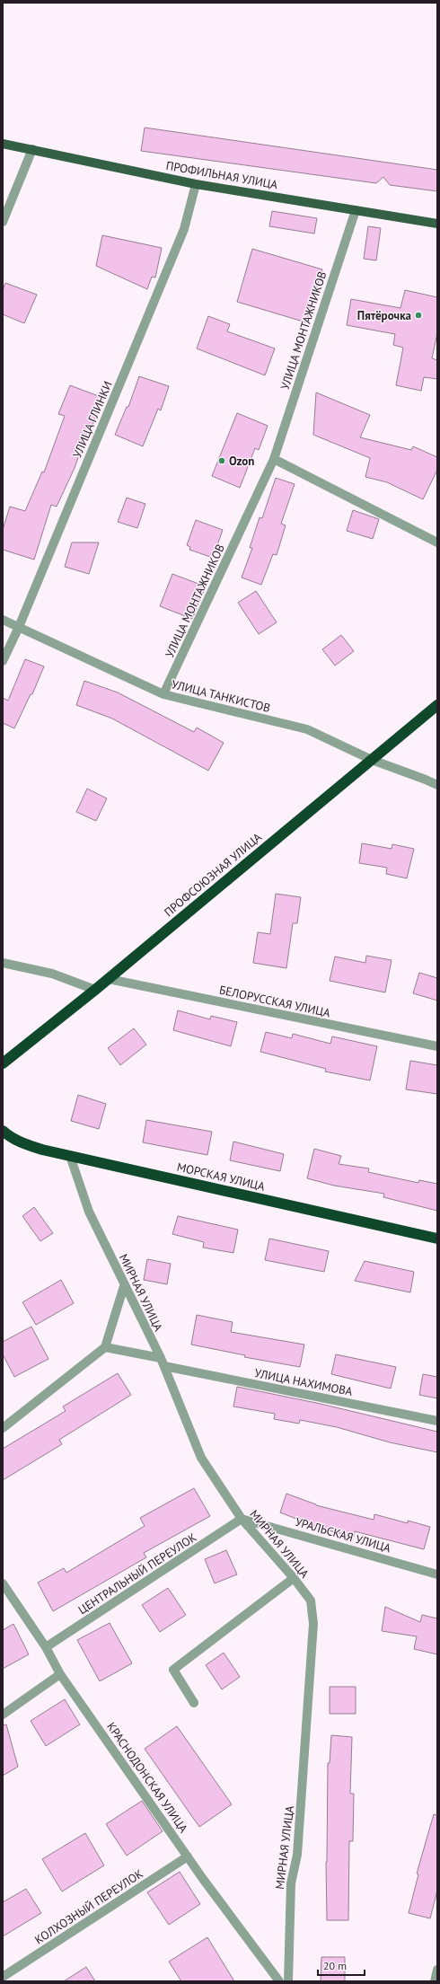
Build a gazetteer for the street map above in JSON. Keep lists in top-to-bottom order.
{
  "streets": {
    "highway": ["ПРОФСОЮЗНАЯ УЛИЦА", "МОРСКАЯ УЛИЦА"],
    "main road": ["ПРОФИЛЬНАЯ УЛИЦА"],
    "street": [
      "УЛИЦА МОНТАЖНИКОВ",
      "УЛИЦА ГЛИНКИ",
      "УЛИЦА ТАНКИСТОВ",
      "БЕЛОРУССКАЯ УЛИЦА",
      "МИРНАЯ УЛИЦА",
      "УЛИЦА НАХИМОВА",
      "УРАЛЬСКАЯ УЛИЦА",
      "ЦЕНТРАЛЬНЫЙ ПЕРЕУЛОК",
      "КРАСНОДОНСКАЯ УЛИЦА",
      "КОЛХОЗНЫЙ ПЕРЕУЛОК"
    ]
  },
  "crossings": [
    ["ПРОФИЛЬНАЯ УЛИЦА", "УЛИЦА МОНТАЖНИКОВ"],
    ["ПРОФИЛЬНАЯ УЛИЦА", "УЛИЦА ГЛИНКИ"],
    ["УЛИЦА МОНТАЖНИКОВ", "УЛИЦА ТАНКИСТОВ"],
    ["УЛИЦА ГЛИНКИ", "УЛИЦА ТАНКИСТОВ"],
    ["УЛИЦА ТАНКИСТОВ", "ПРОФСОЮЗНАЯ УЛИЦА"],
    ["ПРОФСОЮЗНАЯ УЛИЦА", "БЕЛОРУССКАЯ УЛИЦА"],
    ["МОРСКАЯ УЛИЦА", "МИРНАЯ УЛИЦА"],
    ["МИРНАЯ УЛИЦА", "УЛИЦА НАХИМОВА"],
    ["МИРНАЯ УЛИЦА", "УРАЛЬСКАЯ УЛИЦА"],
    ["МИРНАЯ УЛИЦА", "ЦЕНТРАЛЬНЫЙ ПЕРЕУЛОК"],
    ["УРАЛЬСКАЯ УЛИЦА", "ЦЕНТРАЛЬНЫЙ ПЕРЕУЛОК"],
    ["ЦЕНТРАЛЬНЫЙ ПЕРЕУЛОК", "КРАСНОДОНСКАЯ УЛИЦА"],
    ["КРАСНОДОНСКАЯ УЛИЦА", "КОЛХОЗНЫЙ ПЕРЕУЛОК"]
  ],
  "places": ["Пятёрочка", "Ozon"],
  "scale_bar": "20 m"
}
